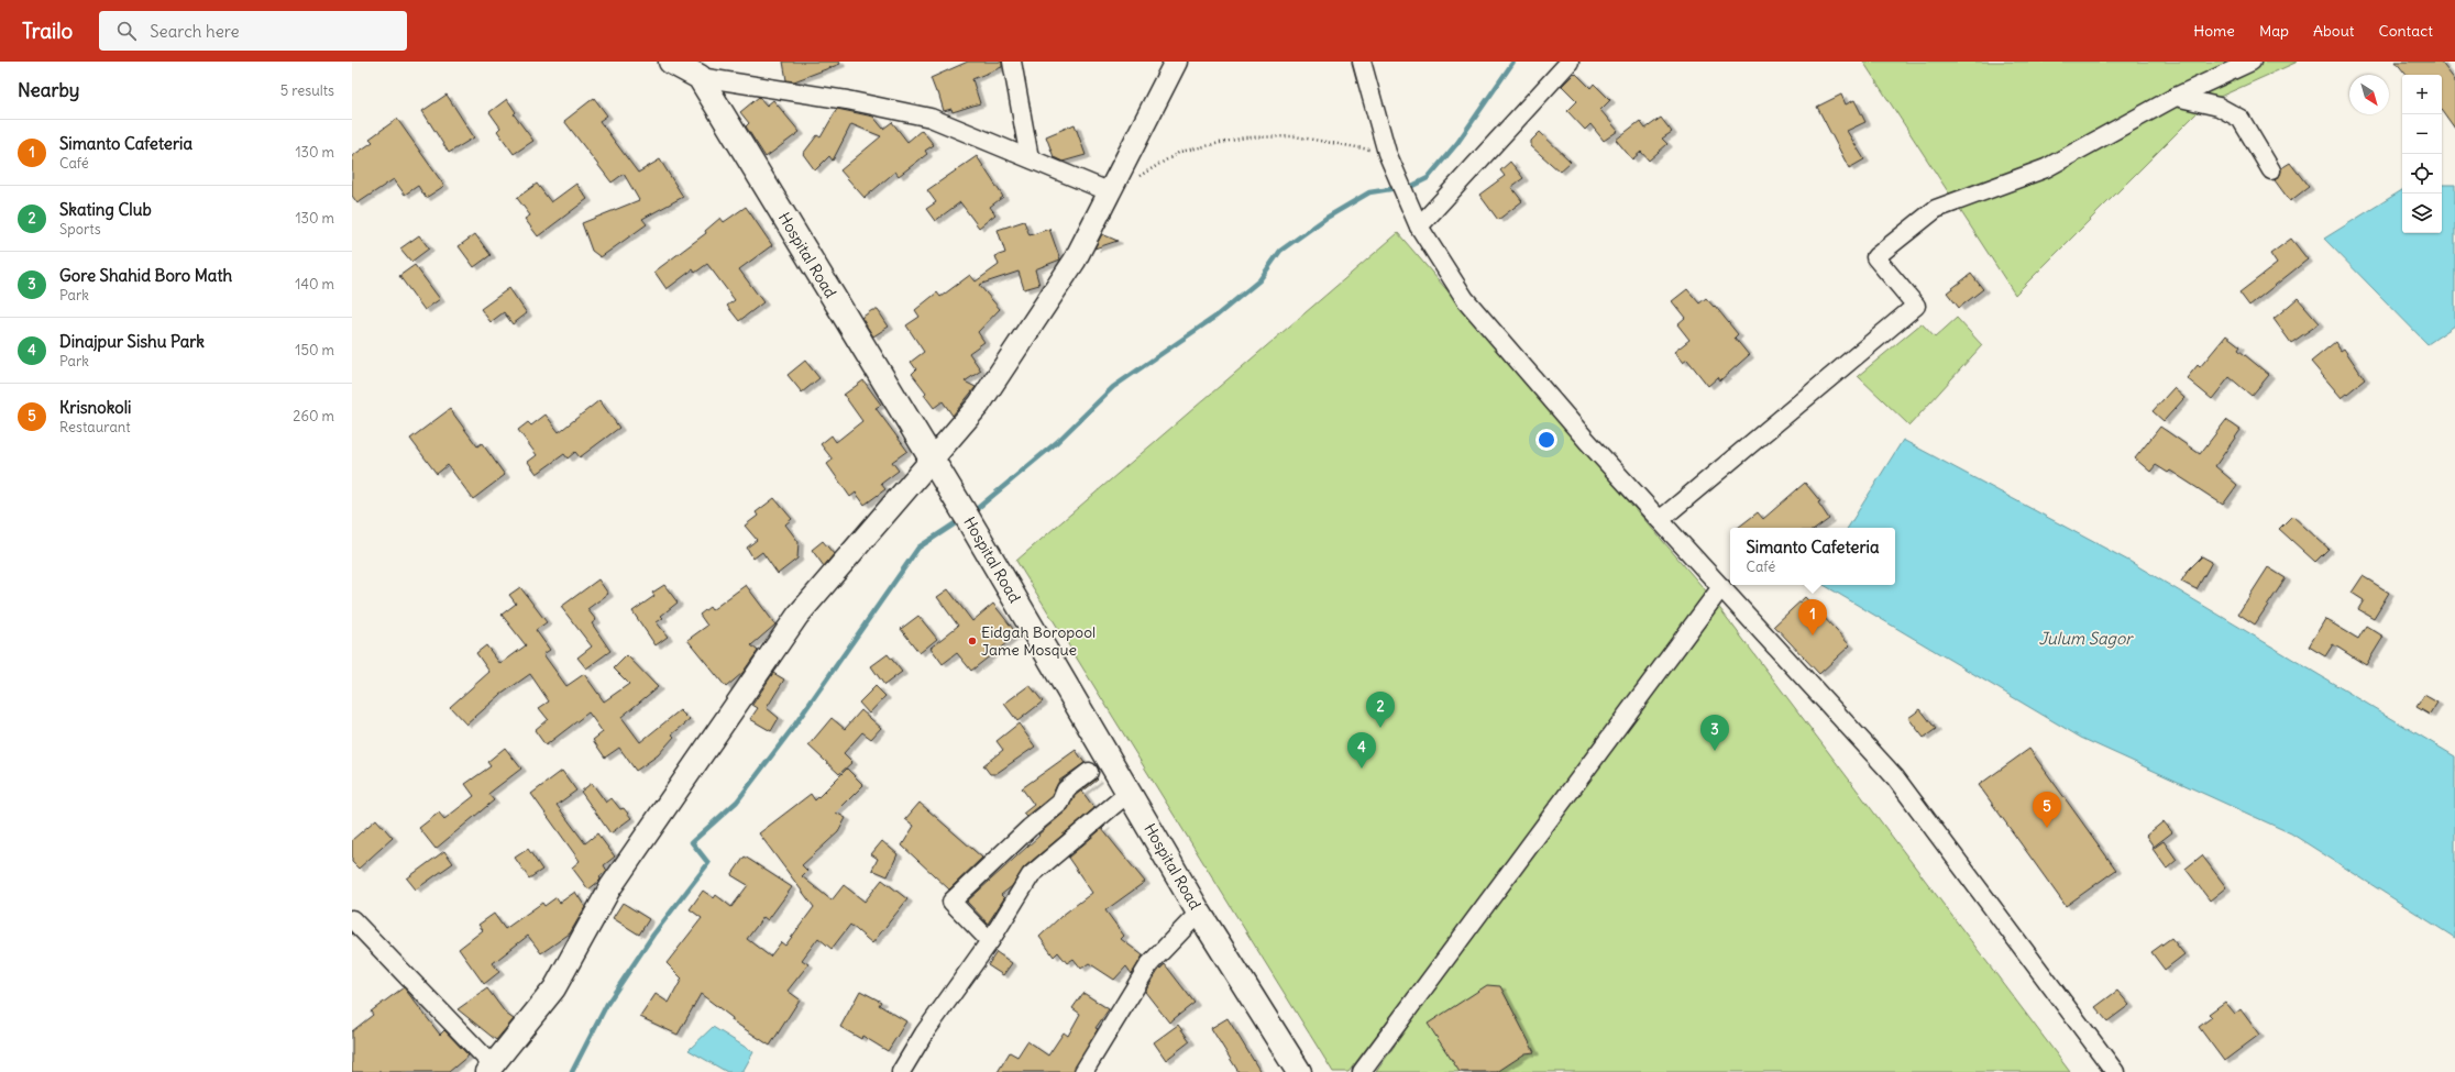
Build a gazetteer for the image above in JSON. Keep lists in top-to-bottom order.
{
  "streets": {
    "main road": ["Hospital Road"]
  },
  "water": ["Julum Sagor"],
  "places": ["Eidgah Boropool Jame Mosque"],
  "north": "bottom right",
  "page": {
    "header": "Trailo",
    "search": "Search here",
    "nav": [
      "Home",
      "Map",
      "About",
      "Contact"
    ],
    "heading": ["Nearby", "5 results"],
    "map_buttons": ["+", "−"],
    "list": [
      {
        "mark": "1",
        "name": "Simanto Cafeteria",
        "note": "Café",
        "value": "130 m"
      },
      {
        "mark": "2",
        "name": "Skating Club",
        "note": "Sports",
        "value": "130 m"
      },
      {
        "mark": "3",
        "name": "Gore Shahid Boro Math",
        "note": "Park",
        "value": "140 m"
      },
      {
        "mark": "4",
        "name": "Dinajpur Sishu Park",
        "note": "Park",
        "value": "150 m"
      },
      {
        "mark": "5",
        "name": "Krisnokoli",
        "note": "Restaurant",
        "value": "260 m"
      }
    ],
    "popup": ["Simanto Cafeteria", "Café"],
    "pins": [
      "1",
      "2",
      "3",
      "4",
      "5"
    ]
  }
}
